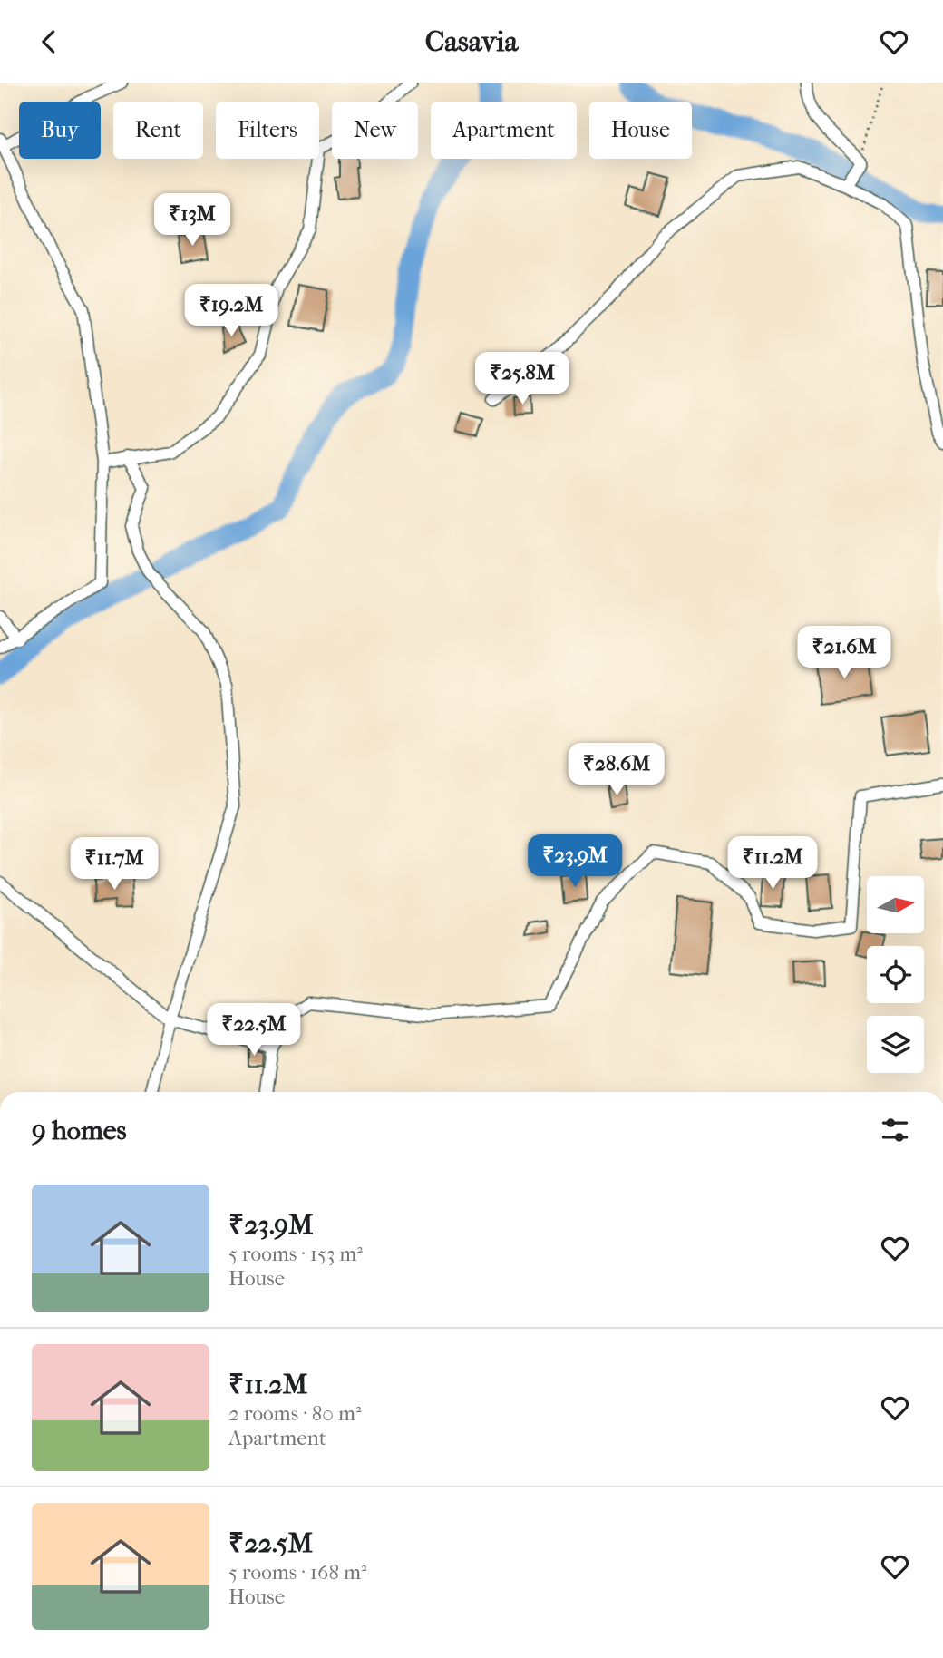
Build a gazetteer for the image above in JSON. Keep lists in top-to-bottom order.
{
  "north": "right",
  "page": {
    "header": "Casavia",
    "chip": [
      "Buy",
      "Rent",
      "Filters",
      "New",
      "Apartment",
      "House"
    ],
    "price": [
      "₹13M",
      "₹19.2M",
      "₹25.8M",
      "₹21.6M",
      "₹28.6M",
      "₹23.9M",
      "₹11.2M",
      "₹11.7M",
      "₹22.5M"
    ],
    "heading": "9 homes",
    "list": [
      {
        "name": "₹23.9M",
        "note": "5 rooms · 153 m² · House"
      },
      {
        "name": "₹11.2M",
        "note": "2 rooms · 80 m² · Apartment"
      },
      {
        "name": "₹22.5M",
        "note": "5 rooms · 168 m² · House"
      }
    ]
  }
}
